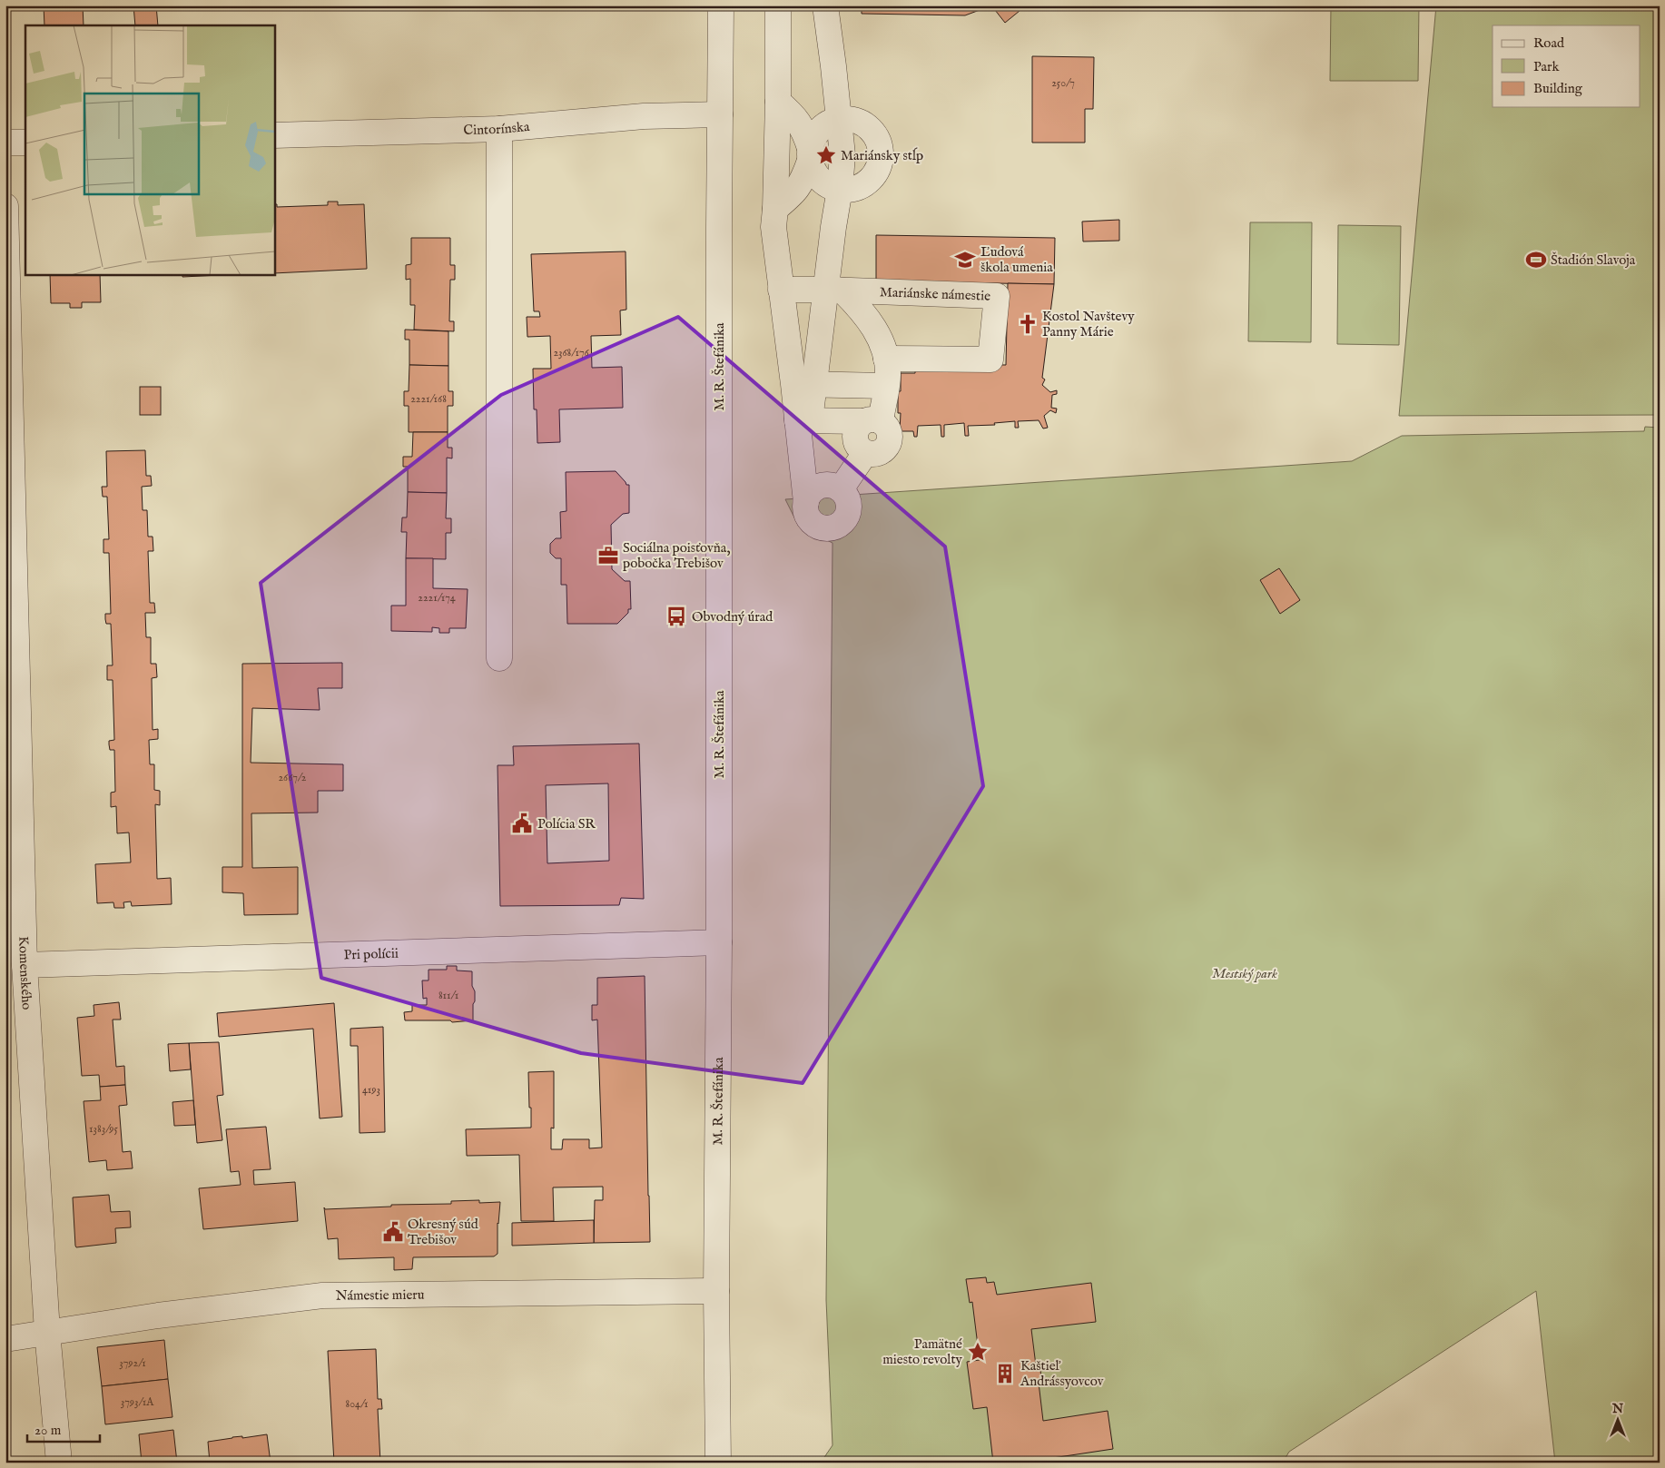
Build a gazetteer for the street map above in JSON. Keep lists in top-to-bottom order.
{
  "streets": {
    "street": [
      "Cintorínska",
      "Mariánske námestie",
      "M. R. Štefánika",
      "Pri polícii",
      "Komenského",
      "Námestie mieru"
    ]
  },
  "crossings": [
    ["Cintorínska", "M. R. Štefánika"],
    ["M. R. Štefánika", "Pri polícii"],
    ["M. R. Štefánika", "Námestie mieru"],
    ["Pri polícii", "Komenského"],
    ["Komenského", "Námestie mieru"]
  ],
  "parks": ["Mestský park"],
  "places": {
    "place": ["Mariánsky stĺp", "Pamätné miesto revolty"],
    "school or university": ["Ľudová škola umenia"],
    "sports": ["Štadión Slavoja"],
    "church": ["Kostol Navštevy Panny Márie"],
    "office": ["Sociálna poisťovňa, pobočka Trebišov"],
    "bus stop": ["Obvodný úrad"],
    "public building": ["Polícia SR", "Okresný súd Trebišov"],
    "building": ["Kaštieľ Andrássyovcov"]
  },
  "house_numbers": [
    "250/7",
    "2368/176",
    "2221/168",
    "2221/174",
    "2667/2",
    "811/1",
    "4193",
    "1383/95",
    "3792/1",
    "3793/1A",
    "804/1"
  ],
  "legend": ["Road", "Park", "Building"],
  "scale_bar": "20 m",
  "north": "top"
}
